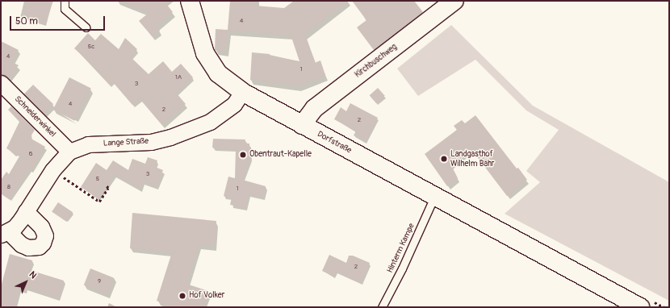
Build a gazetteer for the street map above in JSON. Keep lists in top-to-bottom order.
{
  "streets": {
    "main road": ["Kirchbuschweg", "Dorfstraße"],
    "street": ["Schneiderwinkel", "Lange Straße"],
    "lane": ["Hinterm Kampe"]
  },
  "crossings": [
    ["Kirchbuschweg", "Dorfstraße"],
    ["Schneiderwinkel", "Lange Straße"],
    ["Lange Straße", "Dorfstraße"],
    ["Dorfstraße", "Hinterm Kampe"]
  ],
  "places": ["Obentraut-Kapelle", "Landgasthof Wilhelm Bähr", "Hof Volker"],
  "house_numbers": [
    "4",
    "5c",
    "4",
    "1",
    "1A",
    "3",
    "4",
    "2",
    "2",
    "6",
    "3",
    "5",
    "8",
    "1",
    "2",
    "9"
  ],
  "scale_bar": "50 m",
  "north": "top right"
}
